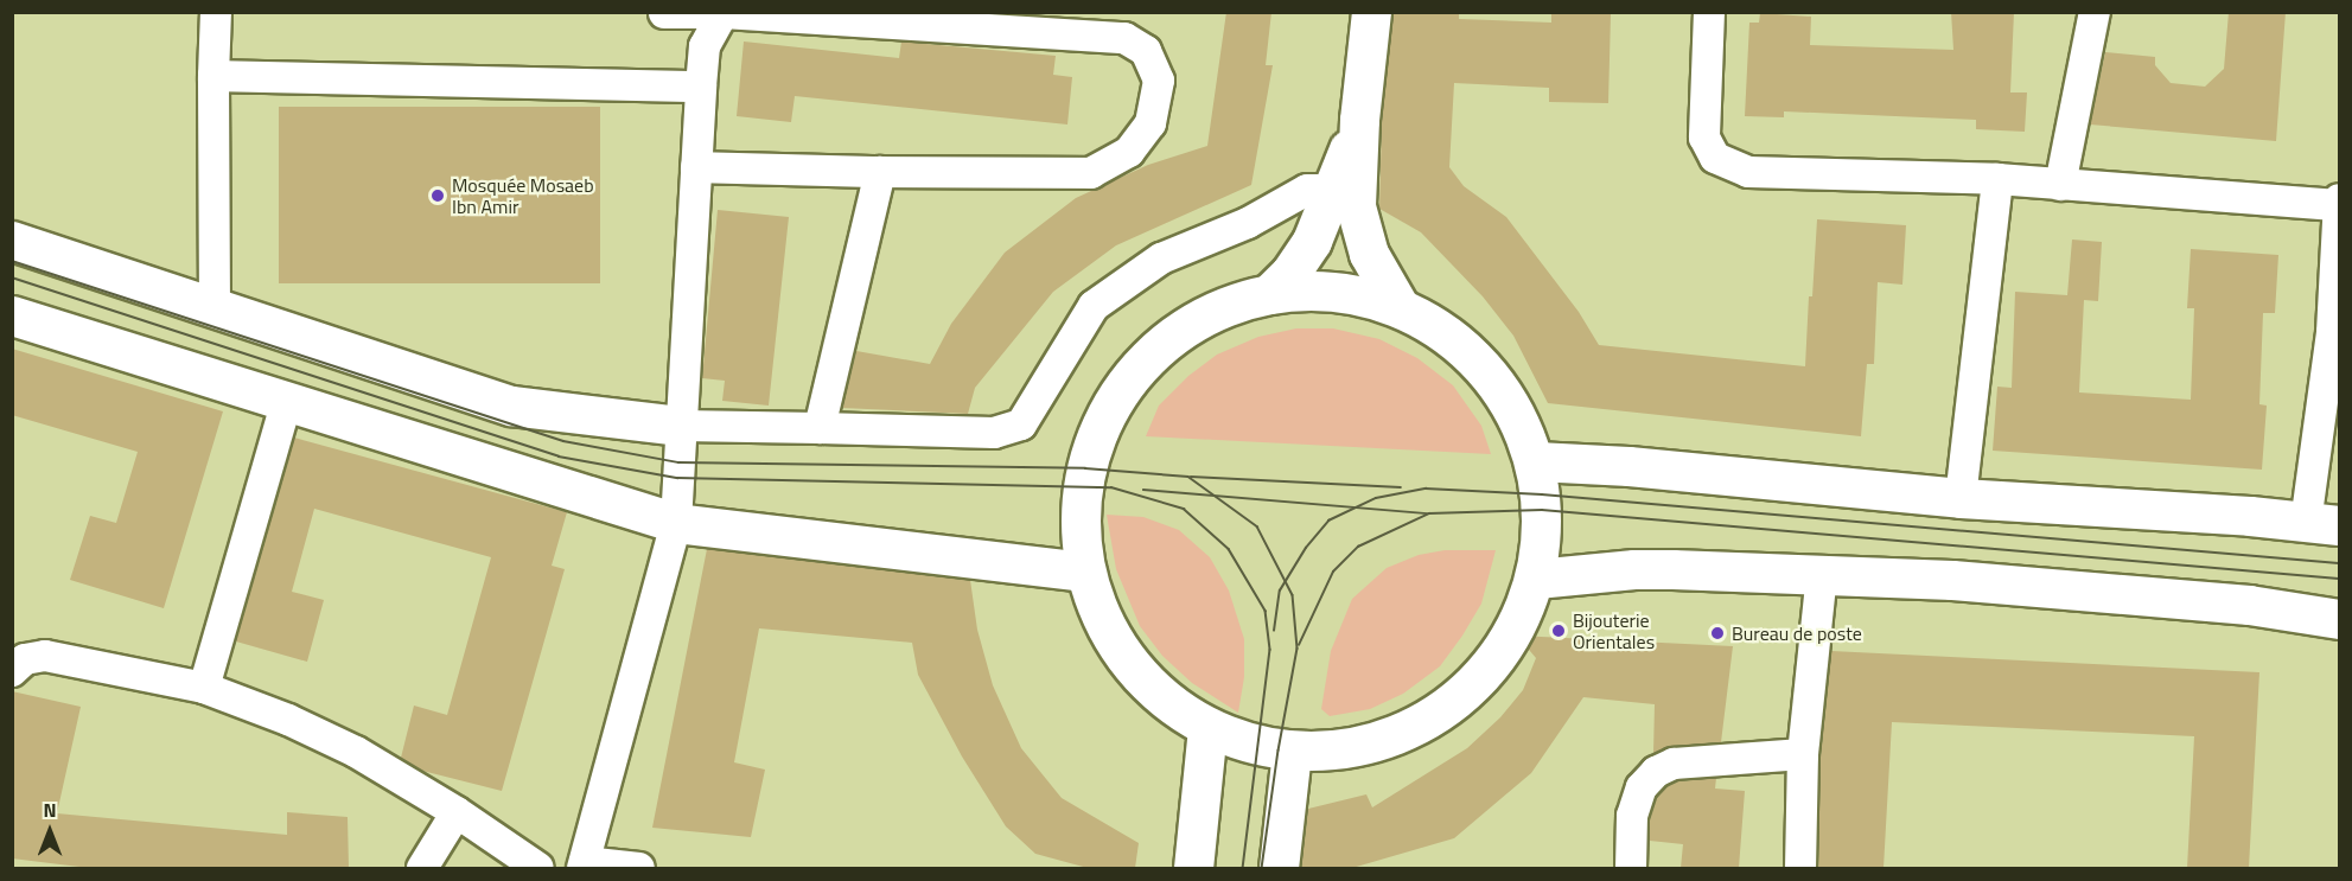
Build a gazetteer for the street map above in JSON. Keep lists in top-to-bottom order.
{
  "places": ["Mosquée Mosaeb Ibn Amir", "Bijouterie Orientales", "Bureau de poste"],
  "north": "top"
}
